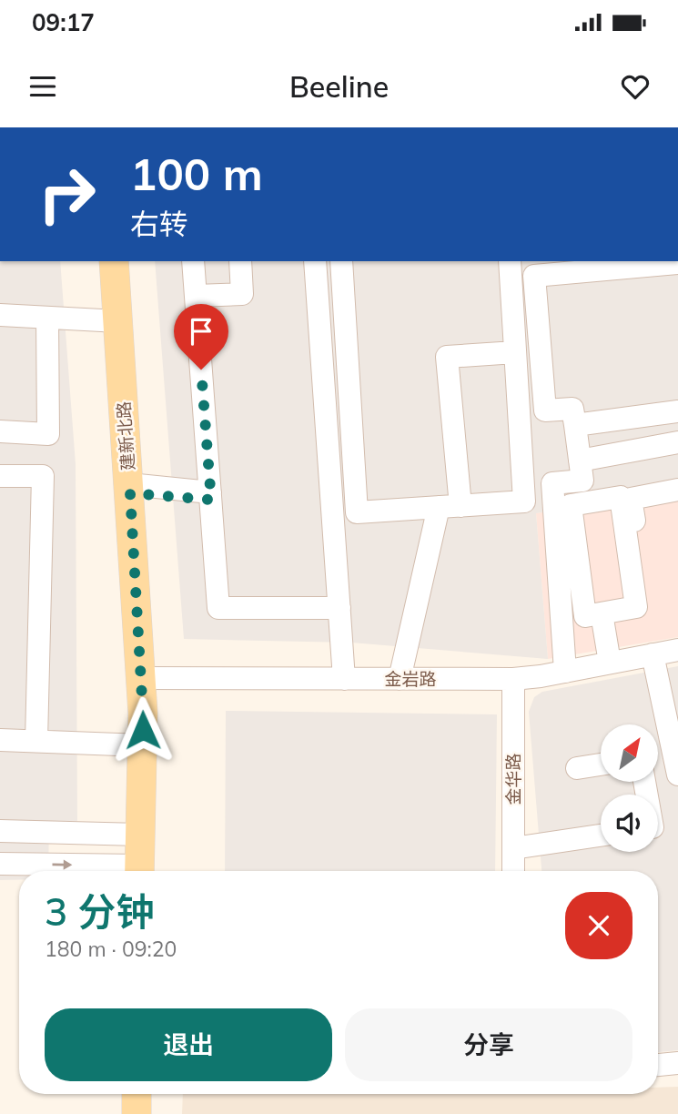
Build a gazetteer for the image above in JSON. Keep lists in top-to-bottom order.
{
  "streets": {
    "main road": ["建新北路"],
    "street": ["金岩路", "金华路"]
  },
  "crossings": [
    ["建新北路", "金岩路"],
    ["金岩路", "金华路"]
  ],
  "north": "top right",
  "page": {
    "status": "09:17",
    "header": "Beeline",
    "turn": ["100 m", "右转"],
    "heading": ["3 分钟", "180 m · 09:20"],
    "buttons": ["退出", "分享"]
  }
}
